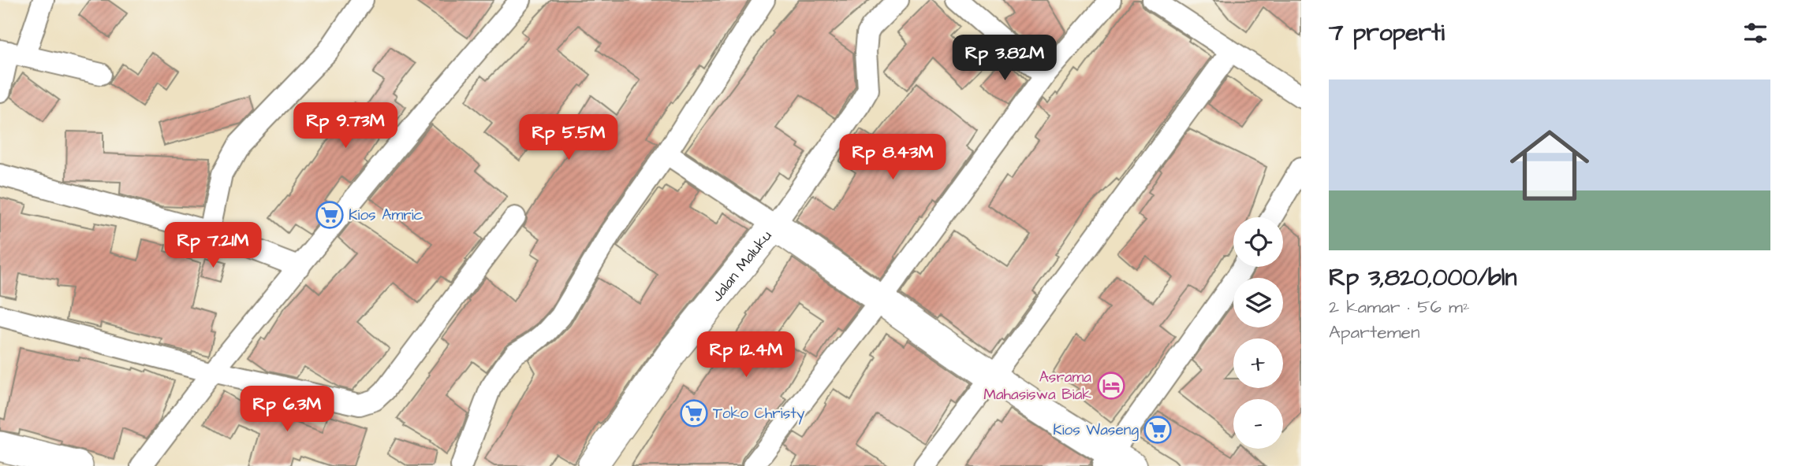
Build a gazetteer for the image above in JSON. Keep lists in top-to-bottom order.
{
  "streets": {
    "main road": ["Jalan Maluku"]
  },
  "places": {
    "supermarket": ["Kios Amric", "Toko Christy", "Kios Waseng"],
    "hotel": ["Asrama Mahasiswa Biak"]
  },
  "page": {
    "heading": "7 properti",
    "price": [
      "Rp 3.82M",
      "Rp 9.73M",
      "Rp 5.5M",
      "Rp 8.43M",
      "Rp 7.21M",
      "Rp 12.4M",
      "Rp 6.3M"
    ],
    "list": [
      {
        "name": "Rp 3,820,000/bln",
        "note": "2 kamar · 56 m² · Apartemen"
      }
    ],
    "map_buttons": ["+", "−"]
  }
}
